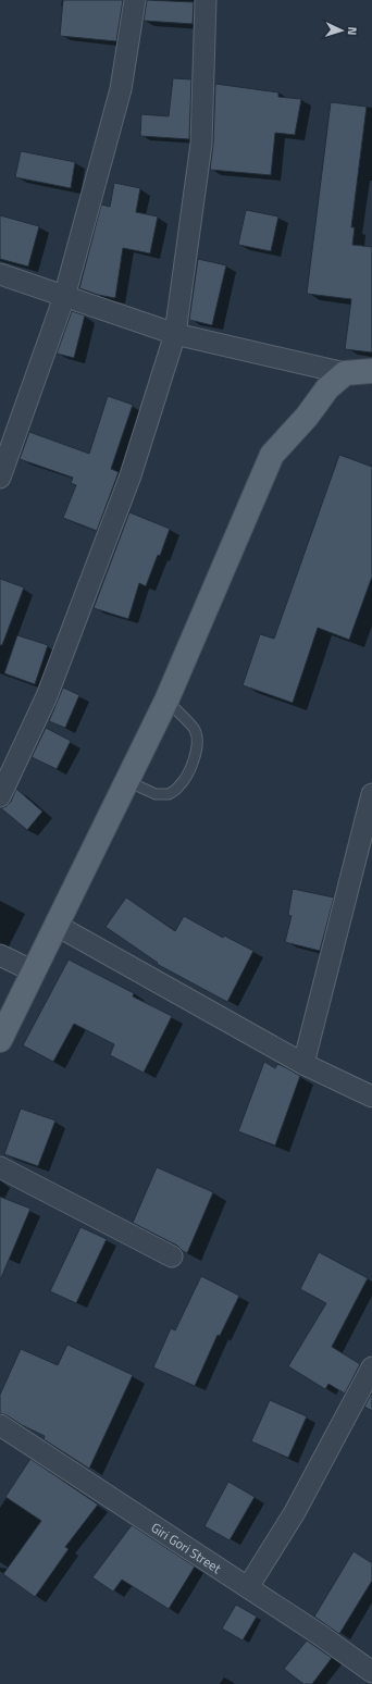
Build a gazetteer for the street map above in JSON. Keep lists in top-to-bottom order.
{
  "streets": {
    "street": ["Giri Gori Street"]
  },
  "north": "right"
}
